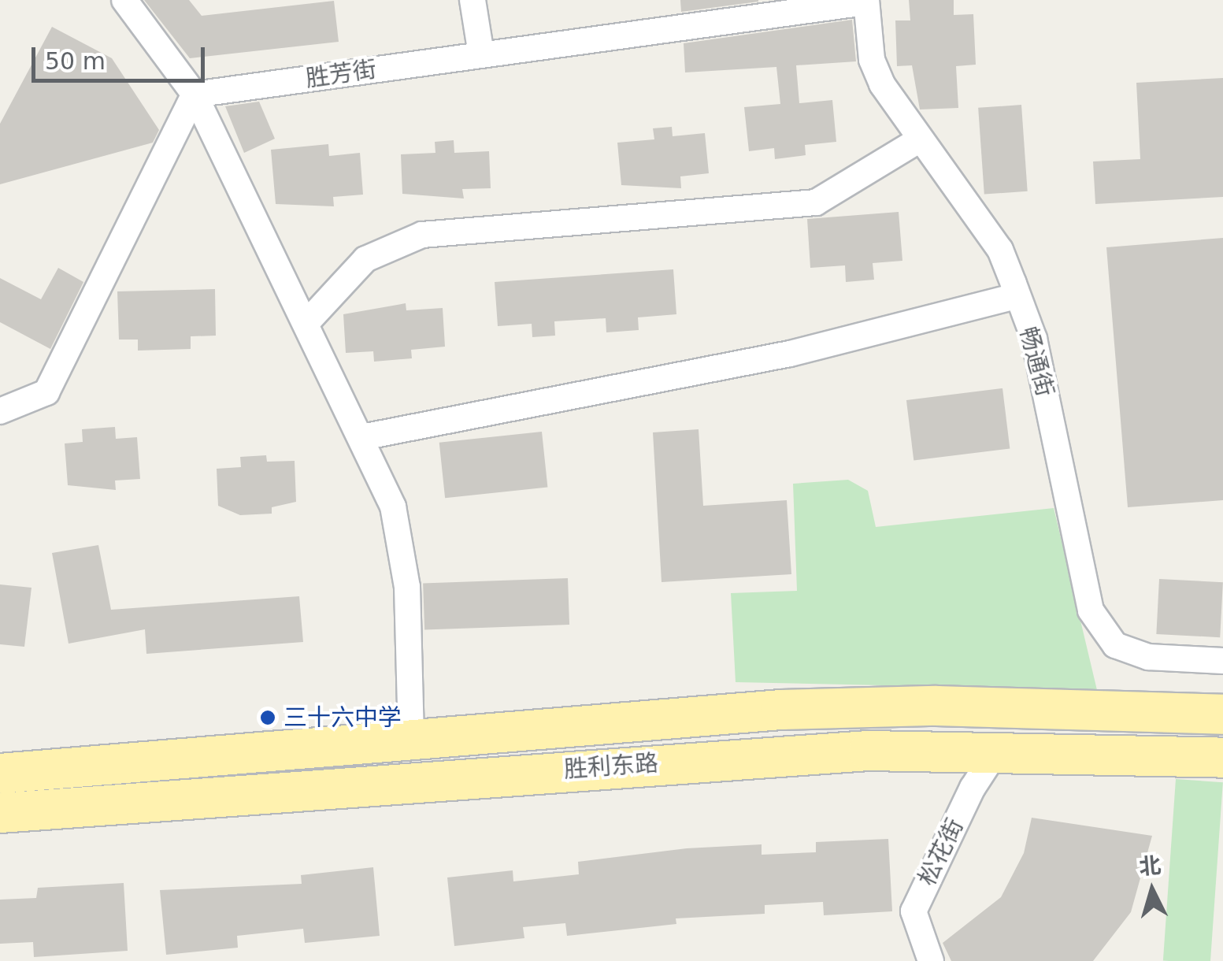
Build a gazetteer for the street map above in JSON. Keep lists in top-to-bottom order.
{
  "streets": {
    "main road": ["胜利东路"],
    "street": ["胜芳街", "畅通街", "松花街"]
  },
  "crossings": [
    ["胜芳街", "畅通街"],
    ["胜利东路", "松花街"]
  ],
  "places": ["三十六中学"],
  "scale_bar": "50 m",
  "north": "top"
}
